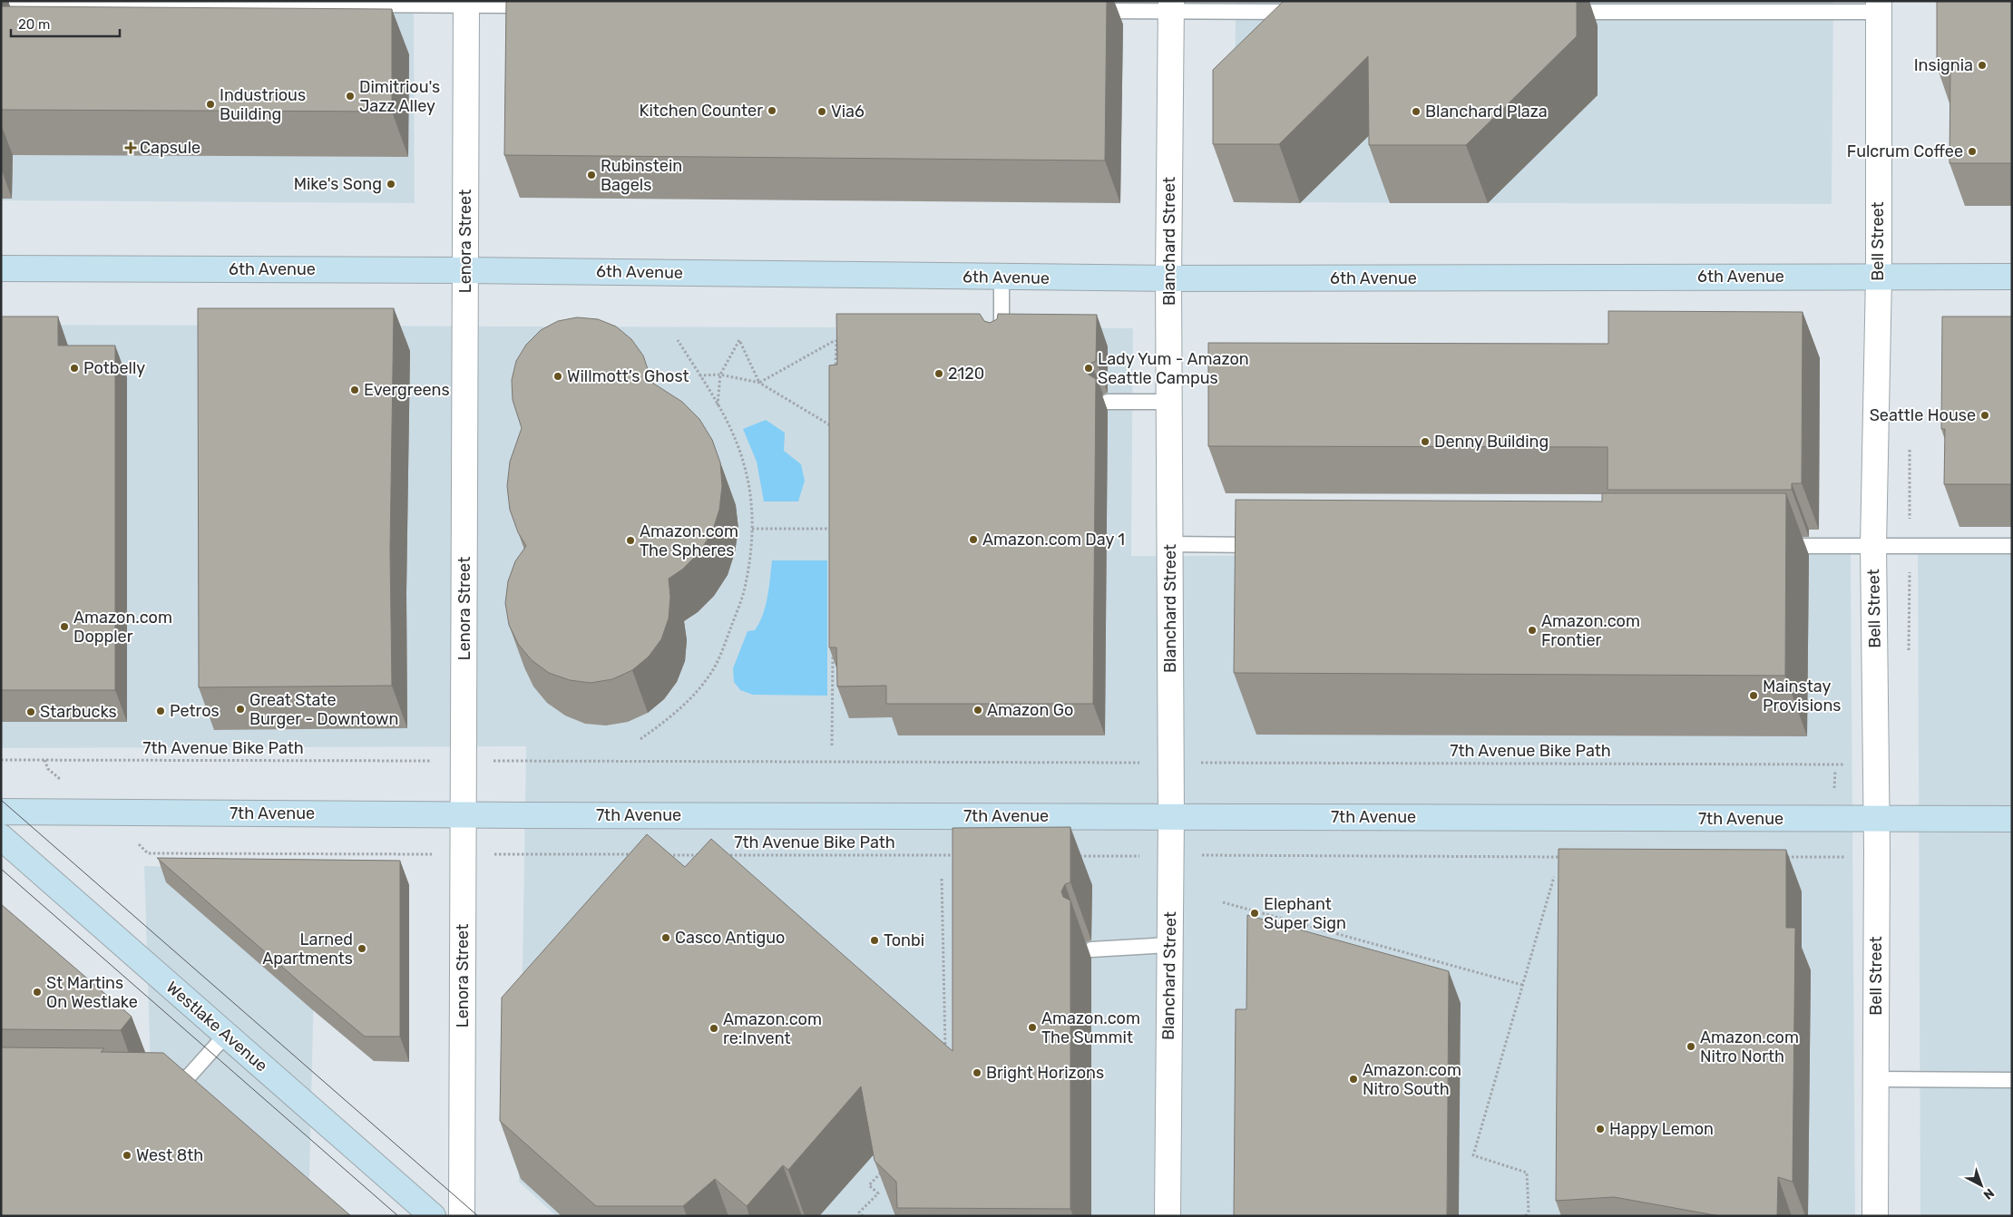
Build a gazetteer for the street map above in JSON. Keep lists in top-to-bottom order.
{
  "streets": {
    "main road": ["6th Avenue", "7th Avenue", "Westlake Avenue"],
    "street": ["Lenora Street", "Blanchard Street", "Bell Street"],
    "path": ["7th Avenue Bike Path"]
  },
  "crossings": [
    ["Lenora Street", "6th Avenue"],
    ["Lenora Street", "7th Avenue"],
    ["Blanchard Street", "6th Avenue"],
    ["Blanchard Street", "7th Avenue"],
    ["Bell Street", "6th Avenue"],
    ["Bell Street", "7th Avenue"]
  ],
  "places": {
    "other": [
      "Insignia",
      "Dimitriou's Jazz Alley",
      "Industrious Building",
      "Kitchen Counter",
      "Via6",
      "Blanchard Plaza",
      "Fulcrum Coffee",
      "Rubinstein Bagels",
      "Mike's Song",
      "Potbelly",
      "Lady Yum - Amazon Seattle Campus",
      "2120",
      "Willmott’s Ghost",
      "Evergreens",
      "Seattle House",
      "Denny Building",
      "Amazon.com Day 1",
      "Amazon.com The Spheres",
      "Amazon.com Doppler",
      "Amazon.com Frontier",
      "Mainstay Provisions",
      "Great State Burger - Downtown",
      "Amazon Go",
      "Petros",
      "Starbucks",
      "Elephant Super Sign",
      "Casco Antiguo",
      "Tonbi",
      "Larned Apartments",
      "St Martins On Westlake",
      "Amazon.com The Summit",
      "Amazon.com re:Invent",
      "Amazon.com Nitro North",
      "Bright Horizons",
      "Amazon.com Nitro South",
      "Happy Lemon",
      "West 8th"
    ],
    "health": ["Capsule"]
  },
  "scale_bar": "20 m",
  "north": "bottom right"
}
